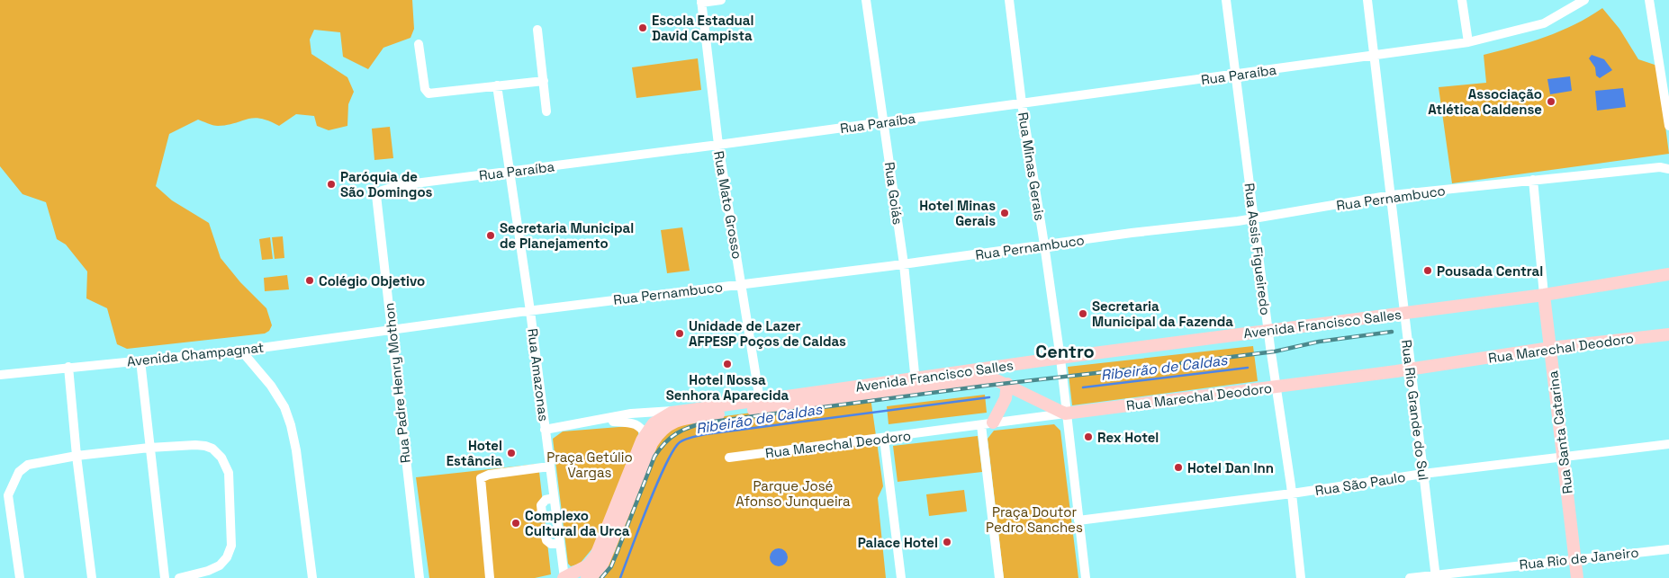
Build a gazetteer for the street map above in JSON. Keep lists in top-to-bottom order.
{
  "streets": {
    "main road": ["Avenida Francisco Salles", "Rua Marechal Deodoro", "Rua Santa Catarina"],
    "street": [
      "Rua Paraíba",
      "Rua Minas Gerais",
      "Rua Goiás",
      "Rua Pernambuco",
      "Rua Mato Grosso",
      "Rua Assis Figueiredo",
      "Avenida Champagnat",
      "Rua Amazonas",
      "Rua Padre Henry Mothon",
      "Rua Rio Grande do Sul",
      "Rua São Paulo",
      "Rua Rio de Janeiro"
    ]
  },
  "crossings": [
    ["Rua Paraíba", "Rua Minas Gerais"],
    ["Rua Paraíba", "Rua Goiás"],
    ["Rua Paraíba", "Rua Mato Grosso"],
    ["Rua Paraíba", "Rua Assis Figueiredo"],
    ["Rua Paraíba", "Rua Amazonas"],
    ["Rua Paraíba", "Rua Padre Henry Mothon"],
    ["Rua Paraíba", "Rua Rio Grande do Sul"],
    ["Rua Minas Gerais", "Rua Pernambuco"],
    ["Rua Minas Gerais", "Avenida Francisco Salles"],
    ["Rua Minas Gerais", "Rua Marechal Deodoro"],
    ["Rua Goiás", "Rua Pernambuco"],
    ["Rua Goiás", "Avenida Francisco Salles"],
    ["Rua Pernambuco", "Rua Mato Grosso"],
    ["Rua Pernambuco", "Rua Assis Figueiredo"],
    ["Rua Pernambuco", "Avenida Champagnat"],
    ["Rua Pernambuco", "Rua Amazonas"],
    ["Rua Pernambuco", "Rua Padre Henry Mothon"],
    ["Rua Pernambuco", "Rua Rio Grande do Sul"],
    ["Rua Pernambuco", "Rua Santa Catarina"],
    ["Rua Mato Grosso", "Avenida Francisco Salles"],
    ["Rua Assis Figueiredo", "Avenida Francisco Salles"],
    ["Rua Assis Figueiredo", "Rua Marechal Deodoro"],
    ["Rua Assis Figueiredo", "Rua São Paulo"],
    ["Avenida Francisco Salles", "Rua Marechal Deodoro"],
    ["Avenida Francisco Salles", "Rua Amazonas"],
    ["Avenida Francisco Salles", "Rua Rio Grande do Sul"],
    ["Avenida Francisco Salles", "Rua Santa Catarina"],
    ["Rua Marechal Deodoro", "Rua Rio Grande do Sul"],
    ["Rua Marechal Deodoro", "Rua Santa Catarina"],
    ["Avenida Champagnat", "Rua Padre Henry Mothon"],
    ["Rua Rio Grande do Sul", "Rua São Paulo"],
    ["Rua Rio Grande do Sul", "Rua Rio de Janeiro"],
    ["Rua Santa Catarina", "Rua São Paulo"],
    ["Rua Santa Catarina", "Rua Rio de Janeiro"]
  ],
  "districts": ["Centro"],
  "water": ["Ribeirão de Caldas"],
  "parks": ["Praça Getúlio Vargas", "Parque José Afonso Junqueira", "Praça Doutor Pedro Sanches"],
  "places": [
    "Escola Estadual David Campista",
    "Associação Atlética Caldense",
    "Paróquia de São Domingos",
    "Hotel Minas Gerais",
    "Secretaria Municipal de Planejamento",
    "Pousada Central",
    "Colégio Objetivo",
    "Secretaria Municipal da Fazenda",
    "Unidade de Lazer AFPESP Poços de Caldas",
    "Hotel Nossa Senhora Aparecida",
    "Rex Hotel",
    "Hotel Estância",
    "Hotel Dan Inn",
    "Complexo Cultural da Urca",
    "Palace Hotel"
  ]
}
